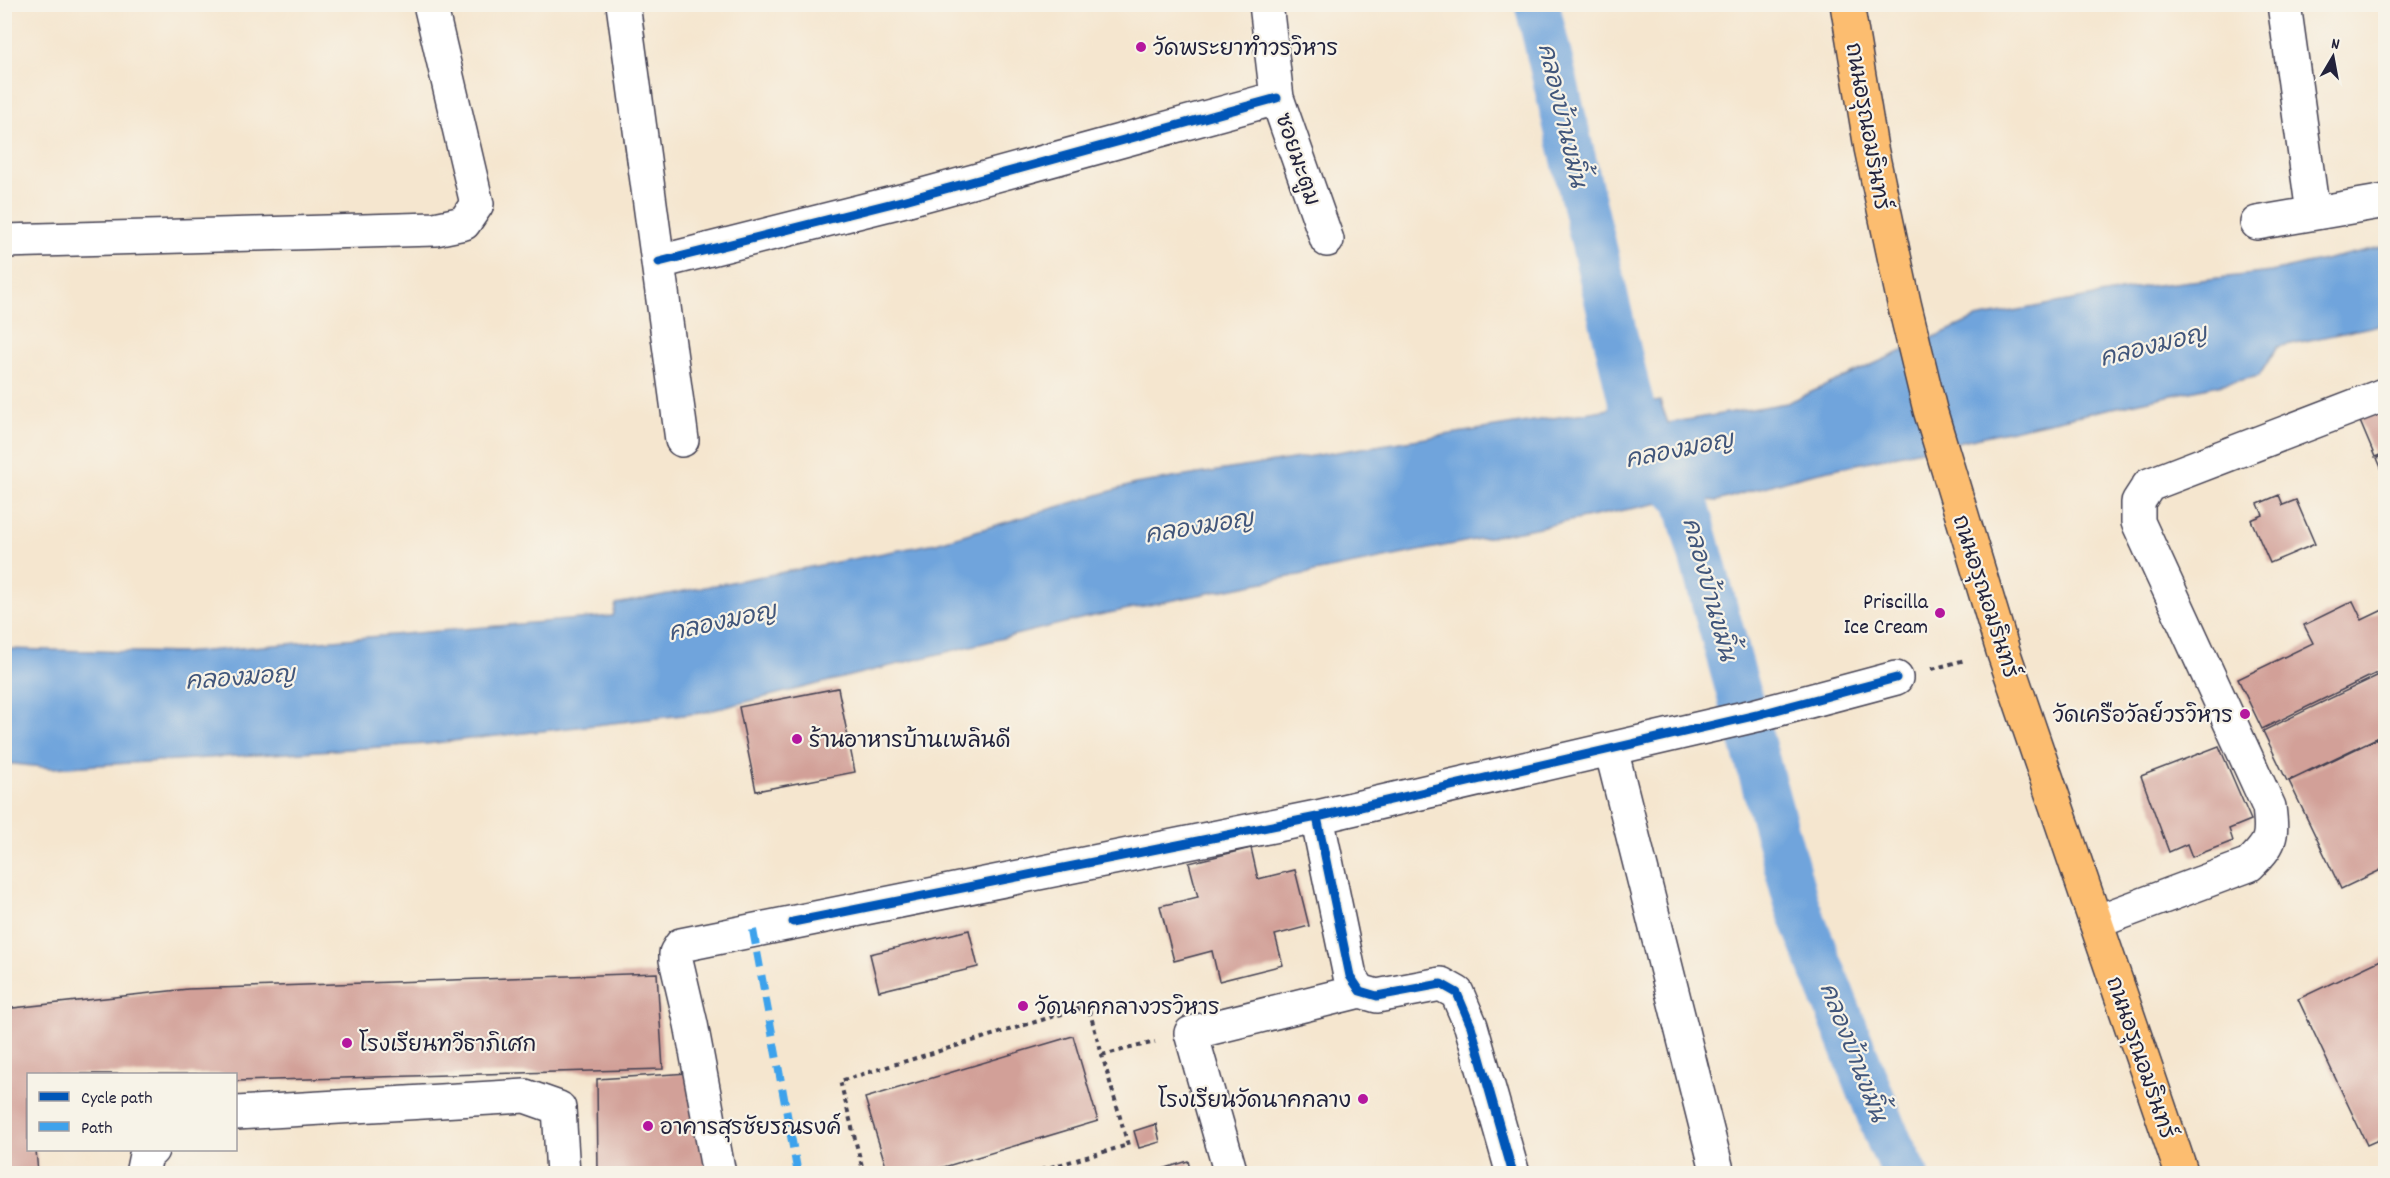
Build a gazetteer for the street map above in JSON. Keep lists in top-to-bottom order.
{
  "streets": {
    "main road": ["ถนนอรุณอมรินทร์"],
    "street": ["ซอยมะตูม"]
  },
  "water": ["คลองบ้านขมิ้น", "คลองมอญ"],
  "places": [
    "วัดพระยาทําวรวิหาร",
    "Priscilla Ice Cream",
    "วัดเครือวัลย์วรวิหาร",
    "ร้านอาหารบ้านเพลินดี",
    "วัดนาคกลางวรวิหาร",
    "โรงเรียนทวีธาภิเศก",
    "โรงเรียนวัดนาคกลาง",
    "อาคารสุรชัยรณรงค์"
  ],
  "legend": ["Cycle path", "Path"],
  "north": "top"
}
